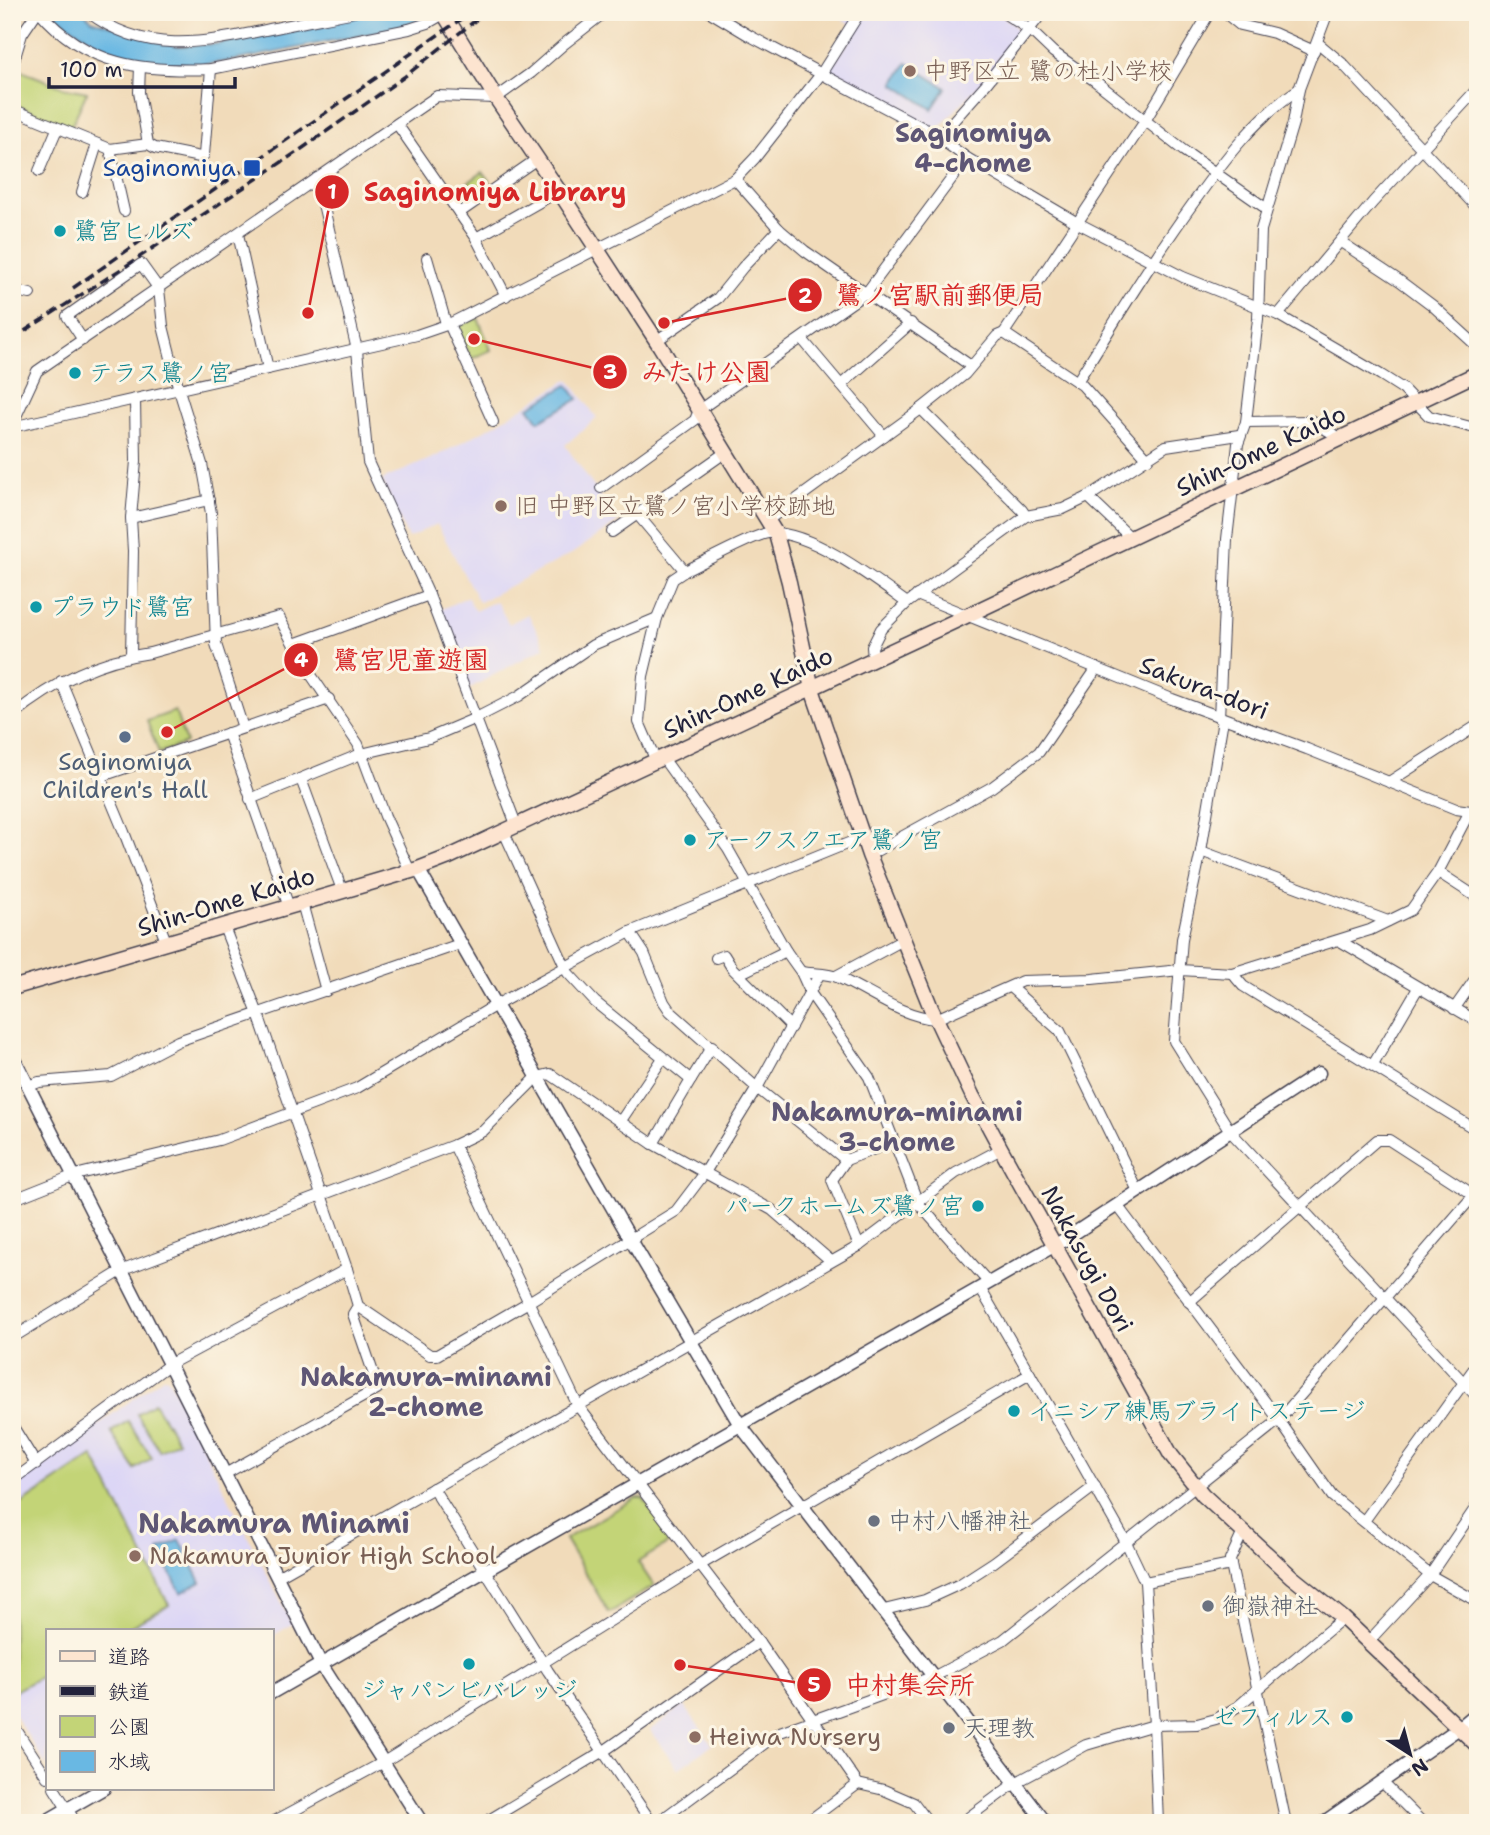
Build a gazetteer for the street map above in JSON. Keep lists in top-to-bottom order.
{
  "streets": {
    "main road": ["Shin-Ome Kaido", "Nakasugi Dori"],
    "street": ["Sakura-dori"]
  },
  "crossings": [
    ["Shin-Ome Kaido", "Sakura-dori"],
    ["Shin-Ome Kaido", "Nakasugi Dori"]
  ],
  "districts": [
    "Saginomiya 4-chome",
    "Nakamura-minami 3-chome",
    "Nakamura-minami 2-chome",
    "Nakamura Minami"
  ],
  "places": {
    "other": [
      "中野区立 鷺の杜小学校",
      "鷺宮ヒルズ",
      "Saginomiya Library",
      "鷺ノ宮駅前郵便局",
      "みたけ公園",
      "テラス鷺ノ宮",
      "旧 中野区立鷺ノ宮小学校跡地",
      "プラウド鷺宮",
      "鷺宮児童遊園",
      "Saginomiya Children's Hall",
      "アークスクエア鷺ノ宮",
      "パークホームズ鷺ノ宮",
      "イニシア練馬ブライトステージ",
      "中村八幡神社",
      "Nakamura Junior High School",
      "御嶽神社",
      "ジャパンビバレッジ",
      "中村集会所",
      "ゼフィルス",
      "天理教",
      "Heiwa Nursery"
    ],
    "transit": ["Saginomiya"]
  },
  "legend": [
    "道路",
    "鉄道",
    "公園",
    "水域"
  ],
  "scale_bar": "100 m",
  "north": "bottom right"
}
